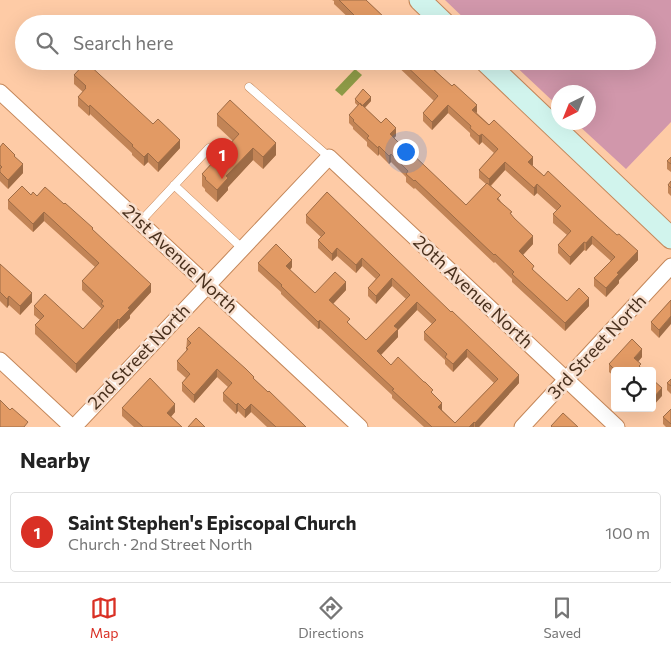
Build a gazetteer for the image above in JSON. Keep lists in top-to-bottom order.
{
  "streets": {
    "street": [
      "21st Avenue North",
      "20th Avenue North",
      "3rd Street North",
      "2nd Street North"
    ]
  },
  "crossings": [
    ["21st Avenue North", "2nd Street North"],
    ["20th Avenue North", "3rd Street North"],
    ["20th Avenue North", "2nd Street North"]
  ],
  "north": "bottom left",
  "page": {
    "search": "Search here",
    "pins": "1",
    "heading": "Nearby",
    "list": [
      {
        "mark": "1",
        "name": "Saint Stephen's Episcopal Church",
        "note": "Church · 2nd Street North",
        "value": "100 m"
      }
    ],
    "nav": ["Map", "Directions", "Saved"]
  }
}
